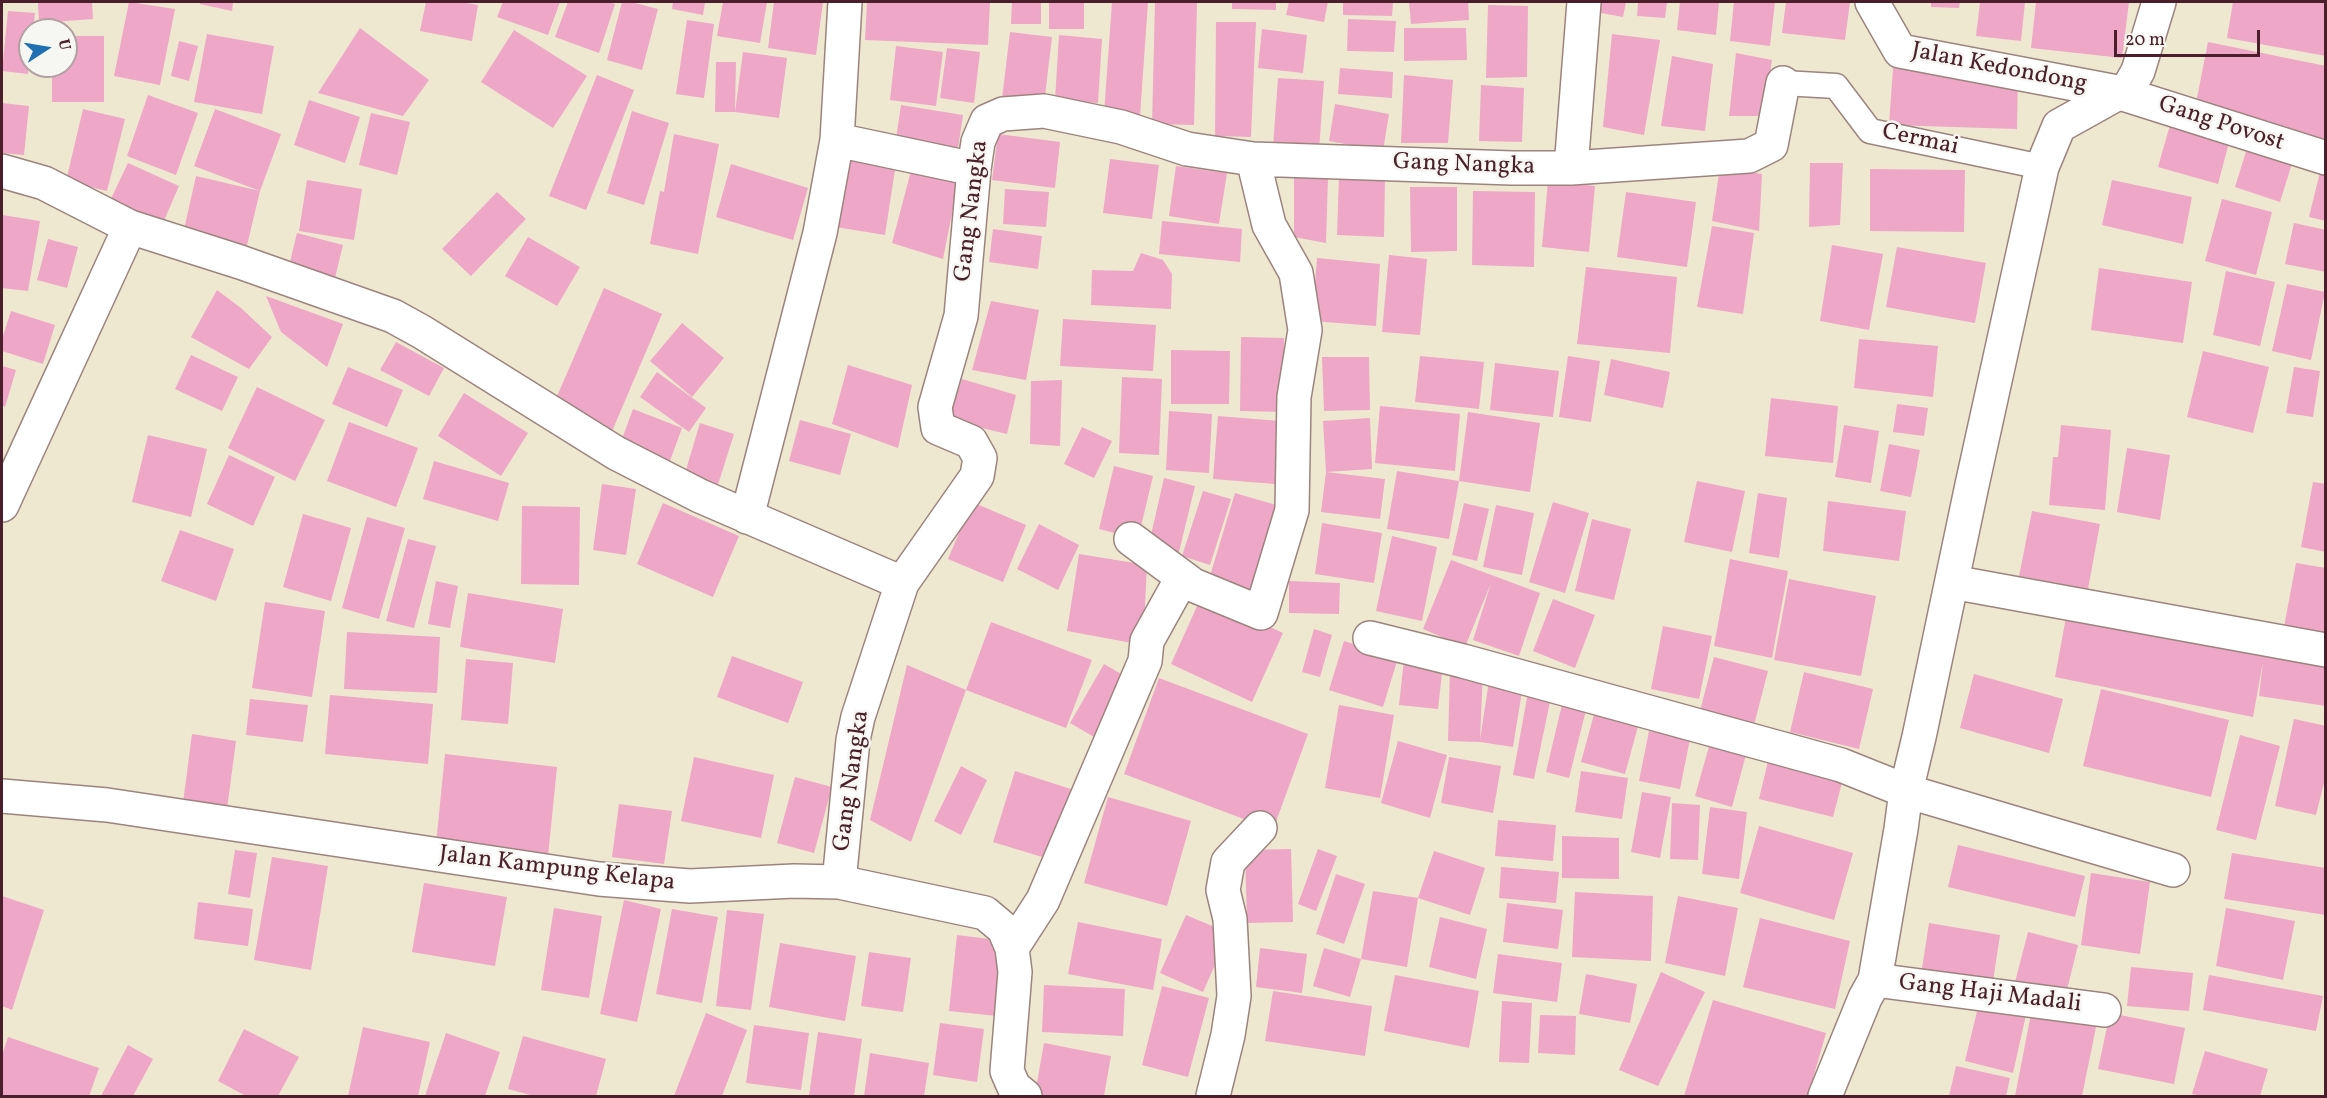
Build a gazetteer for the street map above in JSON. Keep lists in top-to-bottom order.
{
  "streets": {
    "street": [
      "Jalan Kedondong",
      "Gang Povost",
      "Gang Nangka",
      "Jalan Kampung Kelapa",
      "Gang Haji Madali"
    ],
    "lane": ["Cermai"]
  },
  "crossings": [
    ["Jalan Kedondong", "Gang Povost"],
    ["Cermai", "Gang Nangka"],
    ["Gang Nangka", "Jalan Kampung Kelapa"]
  ],
  "scale_bar": "20 m",
  "north": "right"
}
